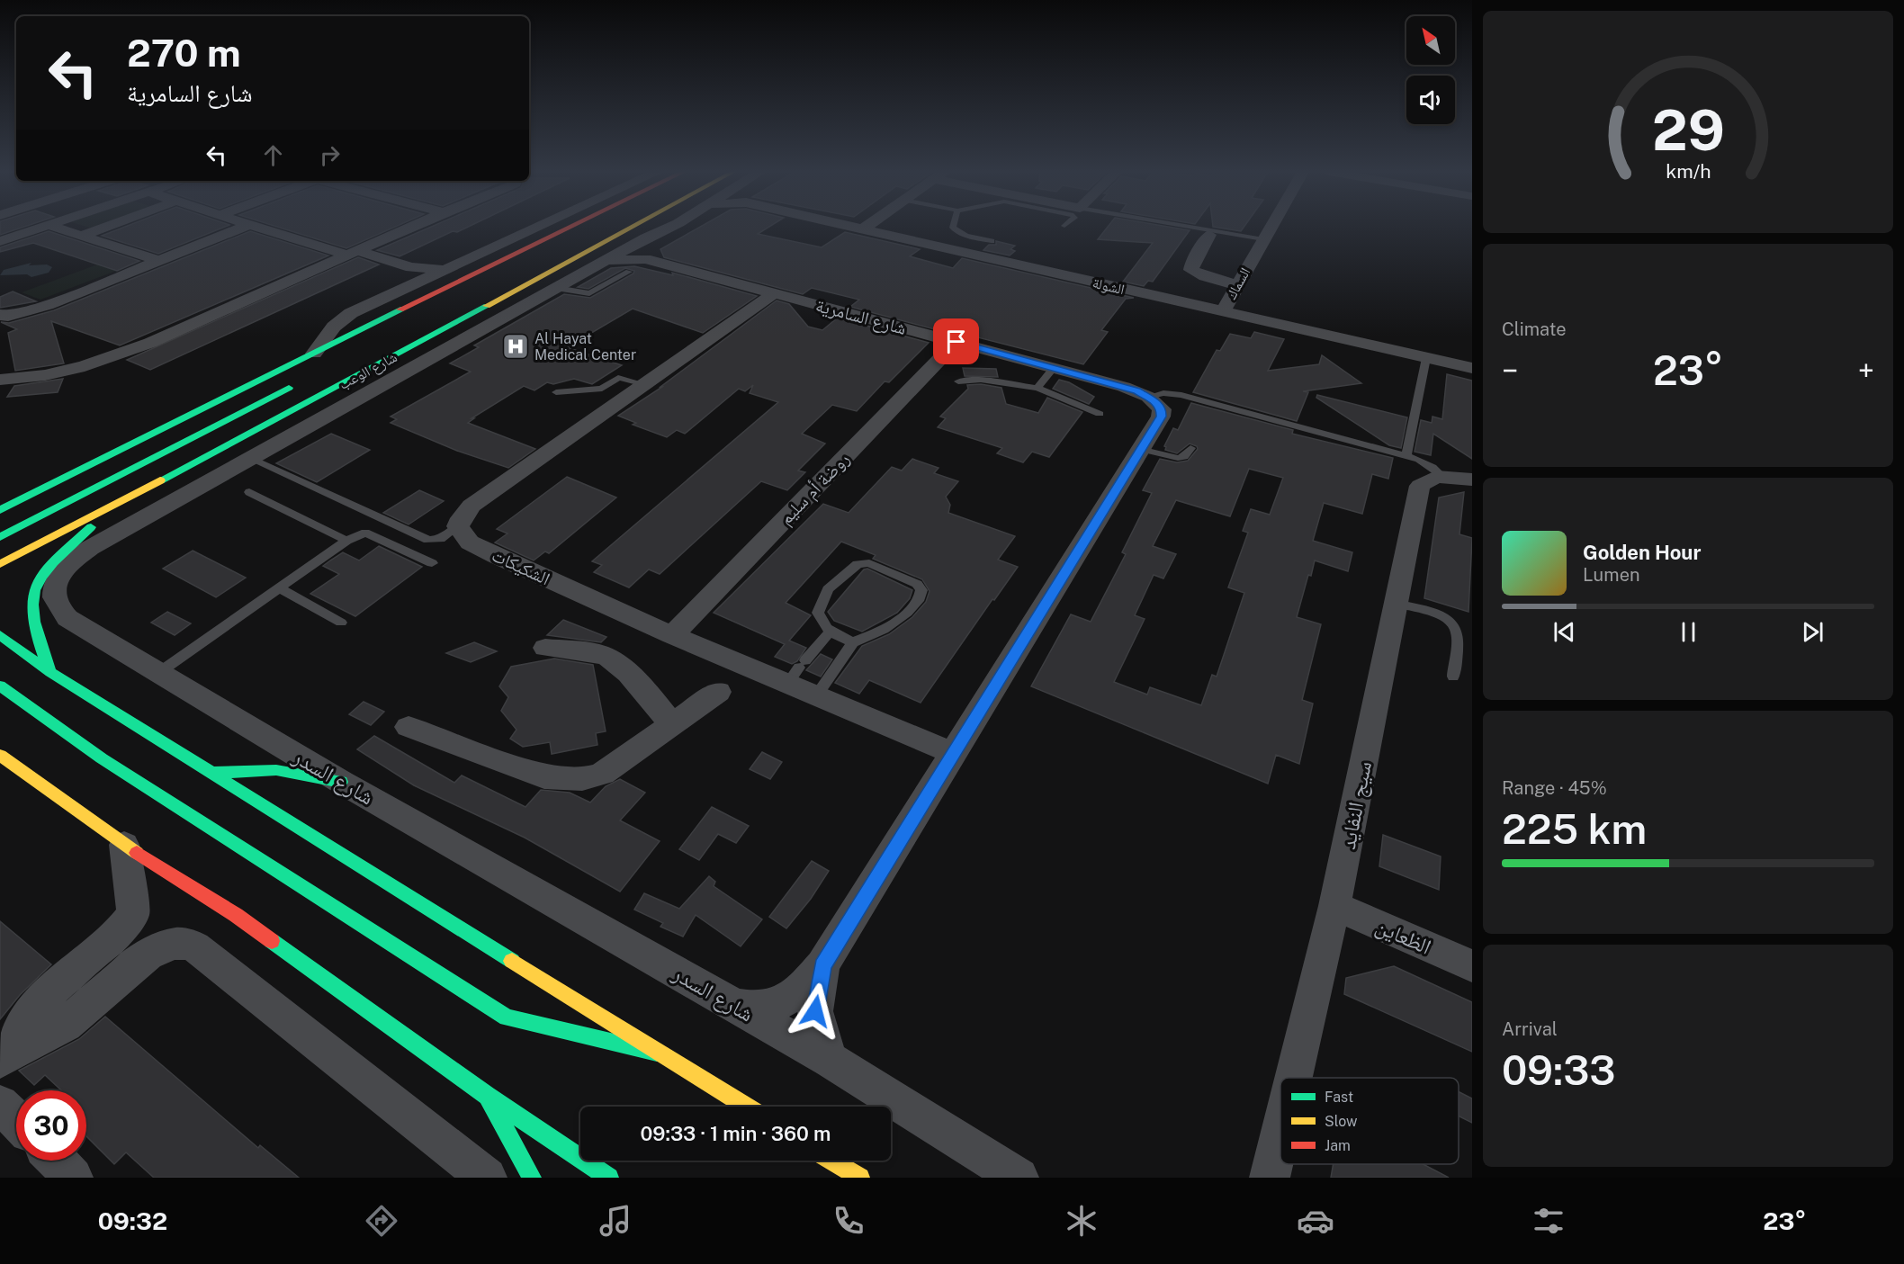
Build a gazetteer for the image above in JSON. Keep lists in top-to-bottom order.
{
  "streets": {
    "main road": ["شارع الوعب"],
    "street": [
      "السماك",
      "الشولة",
      "شارع السامرية",
      "روضة أم سليم",
      "الشكيكات",
      "شارع السدر",
      "سيج النفايد",
      "الظعاين"
    ]
  },
  "crossings": [
    ["السماك", "الشولة"],
    ["شارع السامرية", "شارع الوعب"],
    ["شارع السامرية", "روضة أم سليم"],
    ["شارع الوعب", "شارع السدر"],
    ["روضة أم سليم", "الشكيكات"],
    ["سيج النفايد", "الظعاين"]
  ],
  "places": {
    "hospital": ["Al Hayat Medical Center"]
  },
  "legend": ["Fast", "Slow", "Jam"],
  "north": "top left",
  "page": {
    "turn": ["270 m", "شارع السامرية"],
    "tile": [
      "Climate",
      ["Range · 45%", "225 km"],
      ["Arrival", "09:33"]
    ],
    "heat": ["−", "23°", "+"],
    "song": ["Golden Hour", "Lumen"],
    "limit": "30",
    "trip": "09:33 · 1 min · 360 m",
    "tabs": ["09:32", "23°"],
    "gauge": ["29", "km/h"]
  }
}
